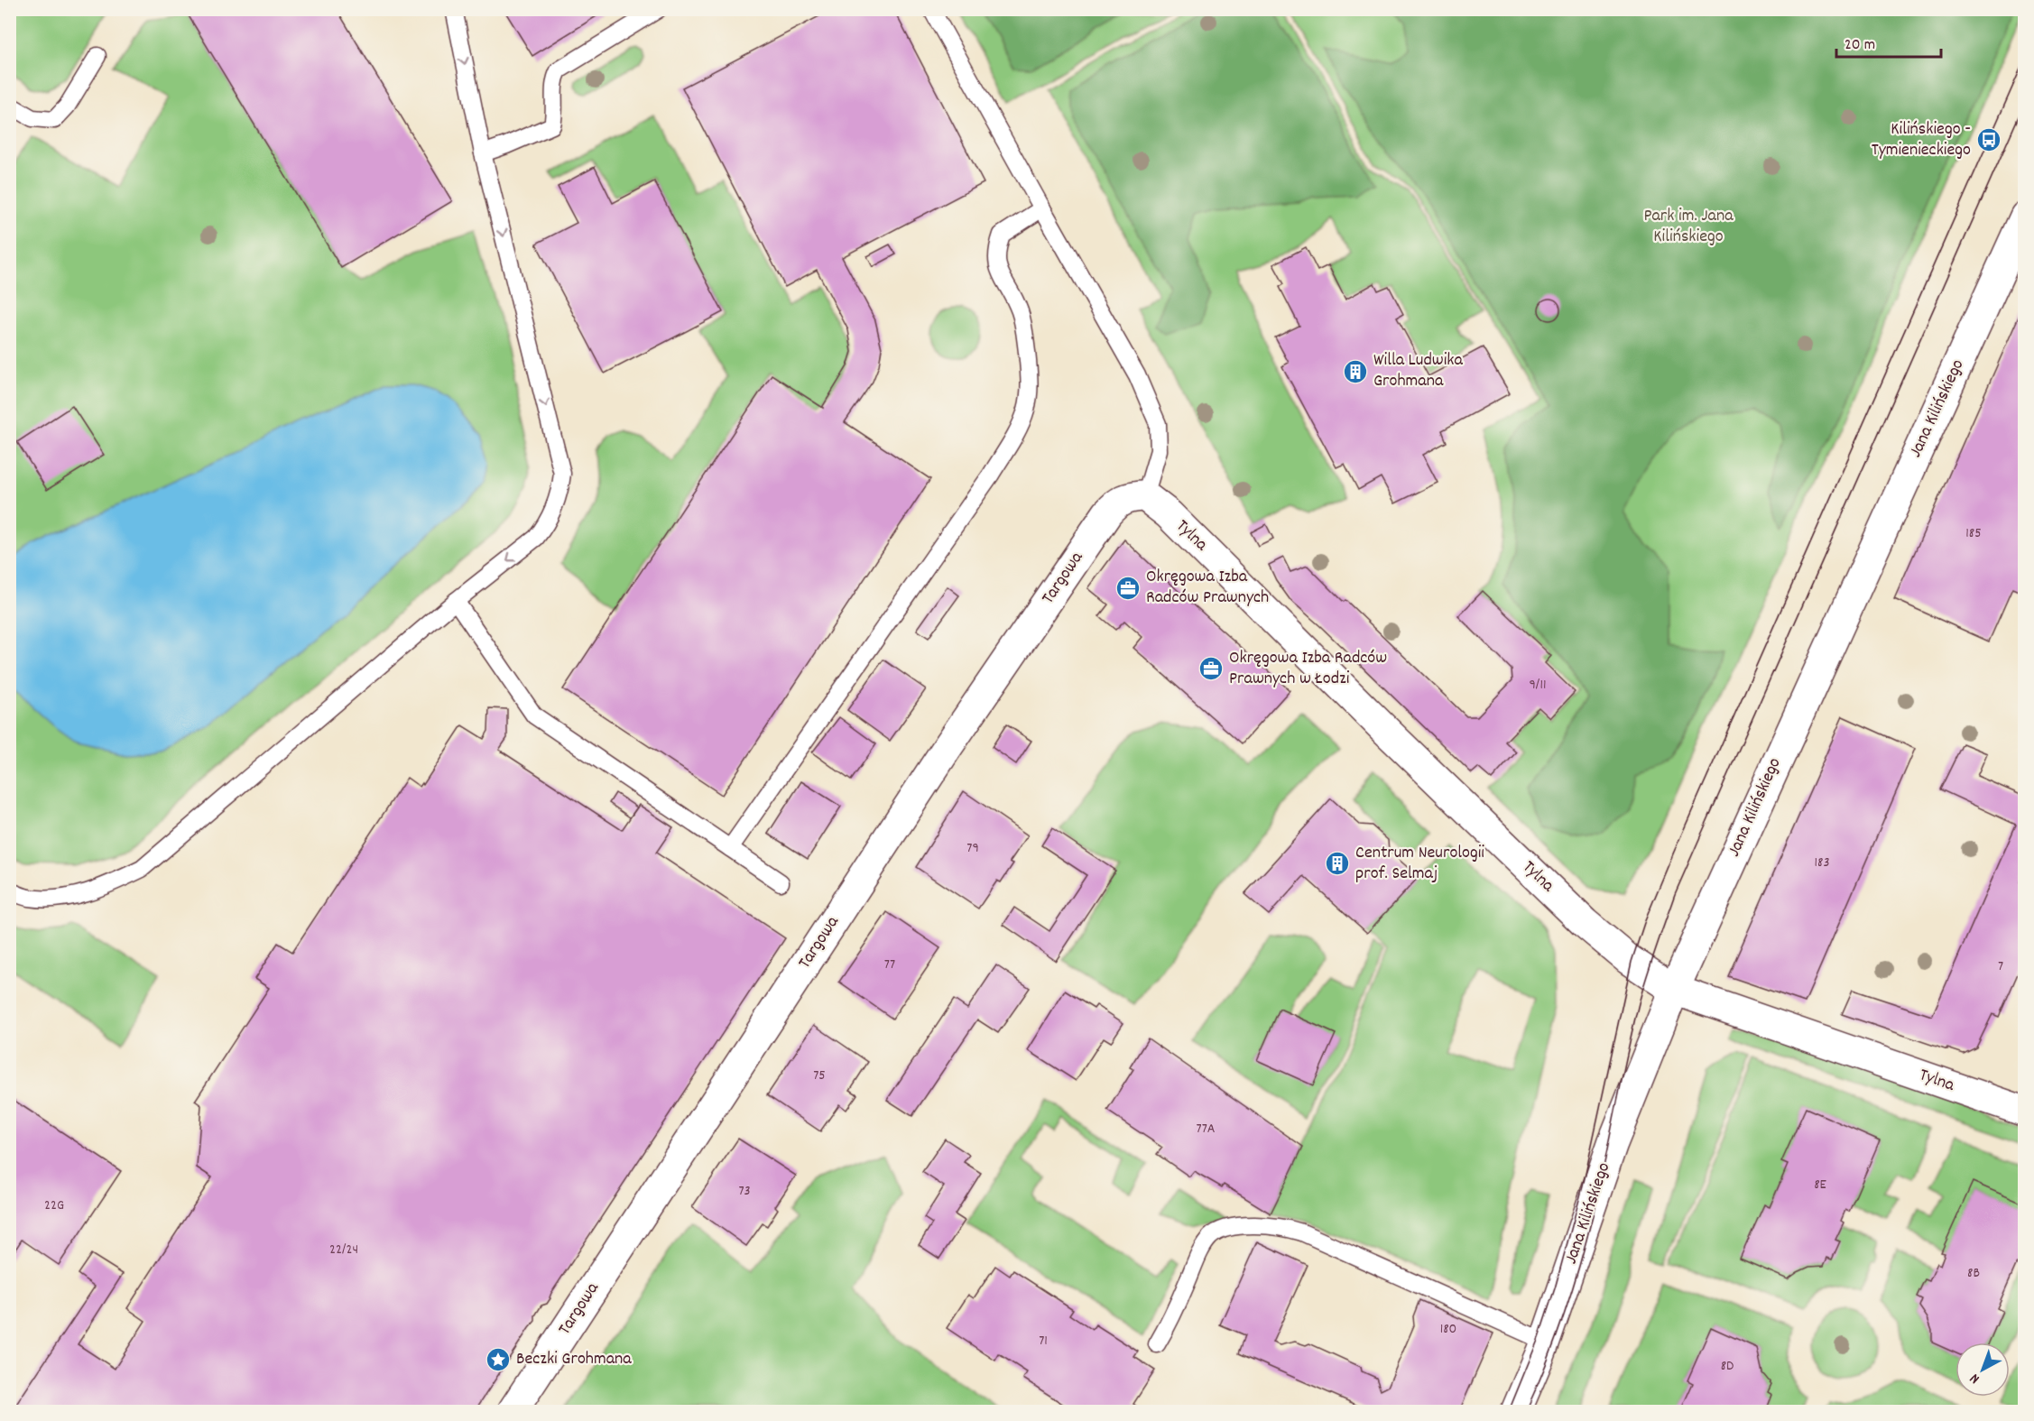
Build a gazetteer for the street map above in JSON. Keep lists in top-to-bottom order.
{
  "streets": {
    "street": ["Jana Kilińskiego", "Tylna", "Targowa"]
  },
  "crossings": [
    ["Jana Kilińskiego", "Tylna"],
    ["Tylna", "Targowa"]
  ],
  "parks": ["Park im. Jana Kilińskiego"],
  "places": {
    "bus stop": ["Kilińskiego - Tymienieckiego"],
    "building": ["Willa Ludwika Grohmana", "Centrum Neurologii prof. Selmaj"],
    "office": ["Okręgowa Izba Radców Prawnych", "Okręgowa Izba Radców Prawnych w Łodzi"],
    "place": ["Beczki Grohmana"]
  },
  "house_numbers": [
    "185",
    "9/11",
    "79",
    "183",
    "77",
    "7",
    "75",
    "77A",
    "8E",
    "73",
    "22G",
    "22/24",
    "8B",
    "180",
    "71",
    "8D"
  ],
  "scale_bar": "20 m",
  "north": "bottom left"
}
